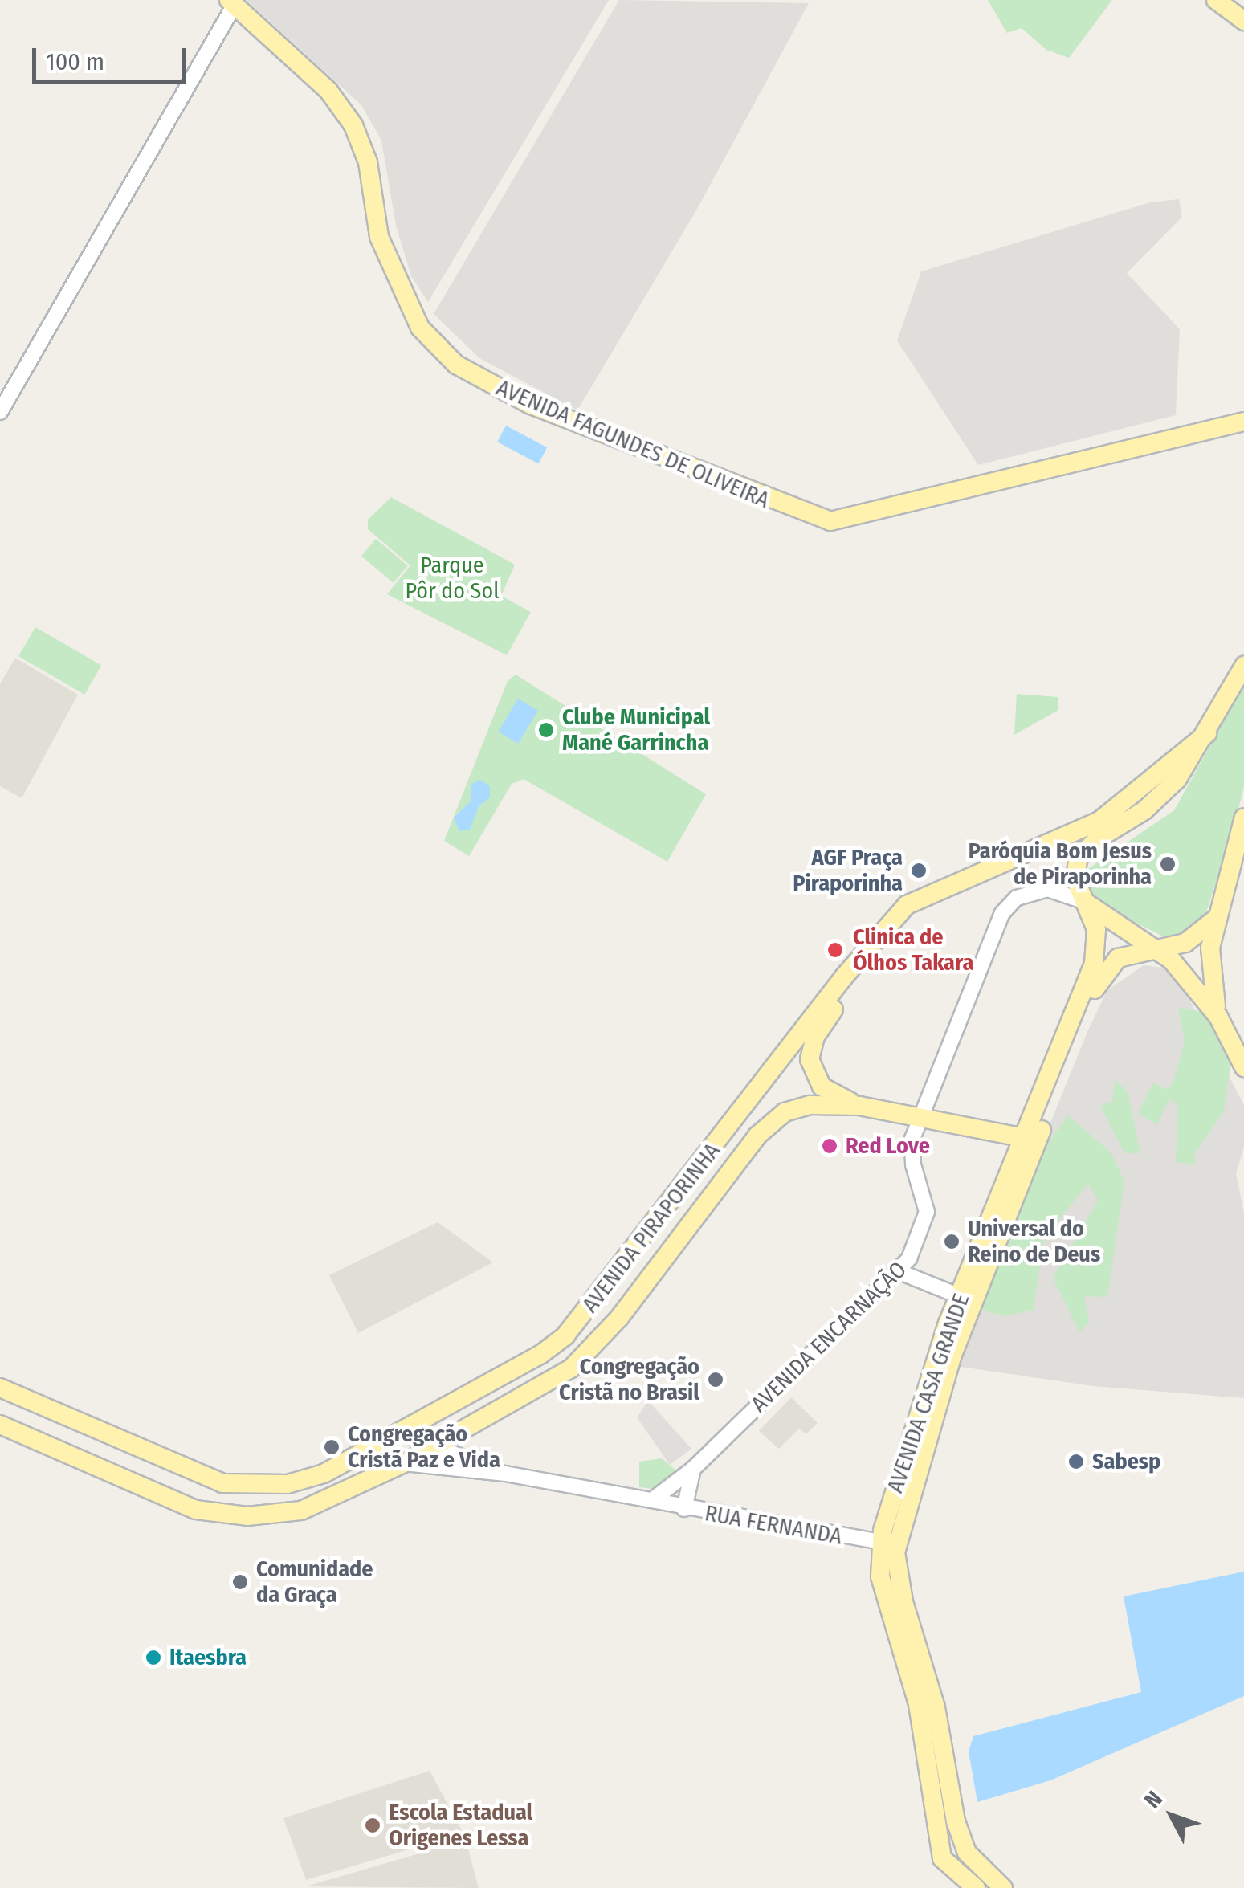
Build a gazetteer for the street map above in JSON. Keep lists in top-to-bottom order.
{
  "streets": {
    "main road": ["AVENIDA FAGUNDES DE OLIVEIRA", "AVENIDA PIRAPORINHA", "AVENIDA CASA GRANDE"],
    "street": ["AVENIDA ENCARNAÇÃO", "RUA FERNANDA"]
  },
  "crossings": [
    ["AVENIDA PIRAPORINHA", "AVENIDA ENCARNAÇÃO"],
    ["AVENIDA PIRAPORINHA", "AVENIDA CASA GRANDE"],
    ["AVENIDA ENCARNAÇÃO", "AVENIDA CASA GRANDE"],
    ["AVENIDA ENCARNAÇÃO", "RUA FERNANDA"],
    ["AVENIDA CASA GRANDE", "RUA FERNANDA"]
  ],
  "parks": ["Parque Pôr do Sol"],
  "places": [
    "Clube Municipal Mané Garrincha",
    "Paróquia Bom Jesus de Piraporinha",
    "AGF Praça Piraporinha",
    "Clinica de Ólhos Takara",
    "Red Love",
    "Universal do Reino de Deus",
    "Congregação Cristã no Brasil",
    "Congregação Cristã Paz e Vida",
    "Sabesp",
    "Comunidade da Graça",
    "Itaesbra",
    "Escola Estadual Origenes Lessa"
  ],
  "scale_bar": "100 m",
  "north": "top left"
}
